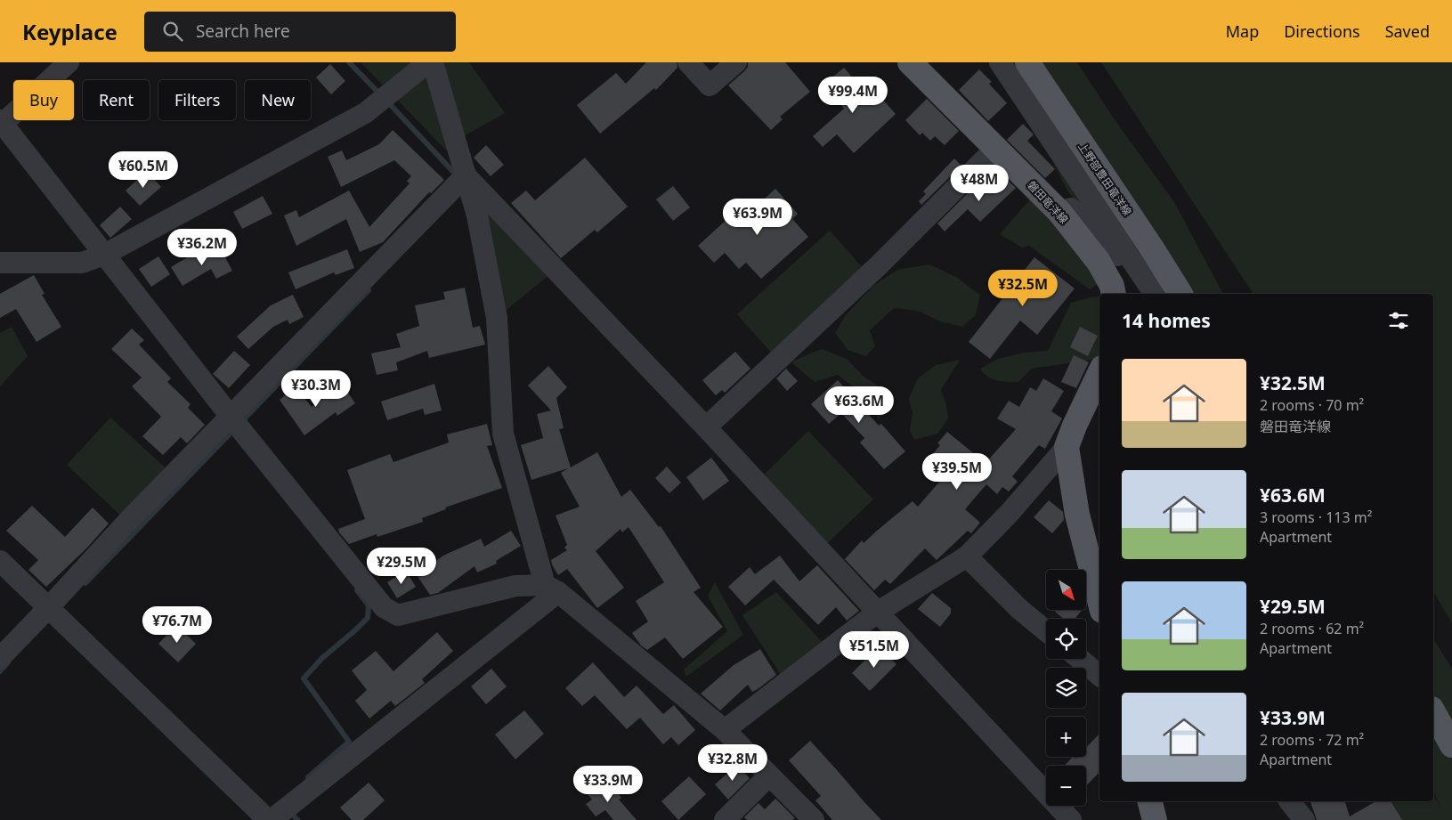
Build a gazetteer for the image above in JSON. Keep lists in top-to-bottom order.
{
  "streets": {
    "main road": ["上野部豊田竜洋線", "磐田竜洋線"]
  },
  "north": "bottom right",
  "page": {
    "header": "Keyplace",
    "search": "Search here",
    "nav": ["Map", "Directions", "Saved"],
    "price": [
      "¥99.4M",
      "¥60.5M",
      "¥48M",
      "¥63.9M",
      "¥36.2M",
      "¥32.5M",
      "¥30.3M",
      "¥63.6M",
      "¥39.5M",
      "¥29.5M",
      "¥76.7M",
      "¥51.5M",
      "¥32.8M",
      "¥33.9M"
    ],
    "chip": [
      "Buy",
      "Rent",
      "Filters",
      "New"
    ],
    "heading": "14 homes",
    "list": [
      {
        "name": "¥32.5M",
        "note": "2 rooms · 70 m² · 磐田竜洋線"
      },
      {
        "name": "¥63.6M",
        "note": "3 rooms · 113 m² · Apartment"
      },
      {
        "name": "¥29.5M",
        "note": "2 rooms · 62 m² · Apartment"
      },
      {
        "name": "¥33.9M",
        "note": "2 rooms · 72 m² · Apartment"
      }
    ],
    "map_buttons": ["+", "−"]
  }
}
